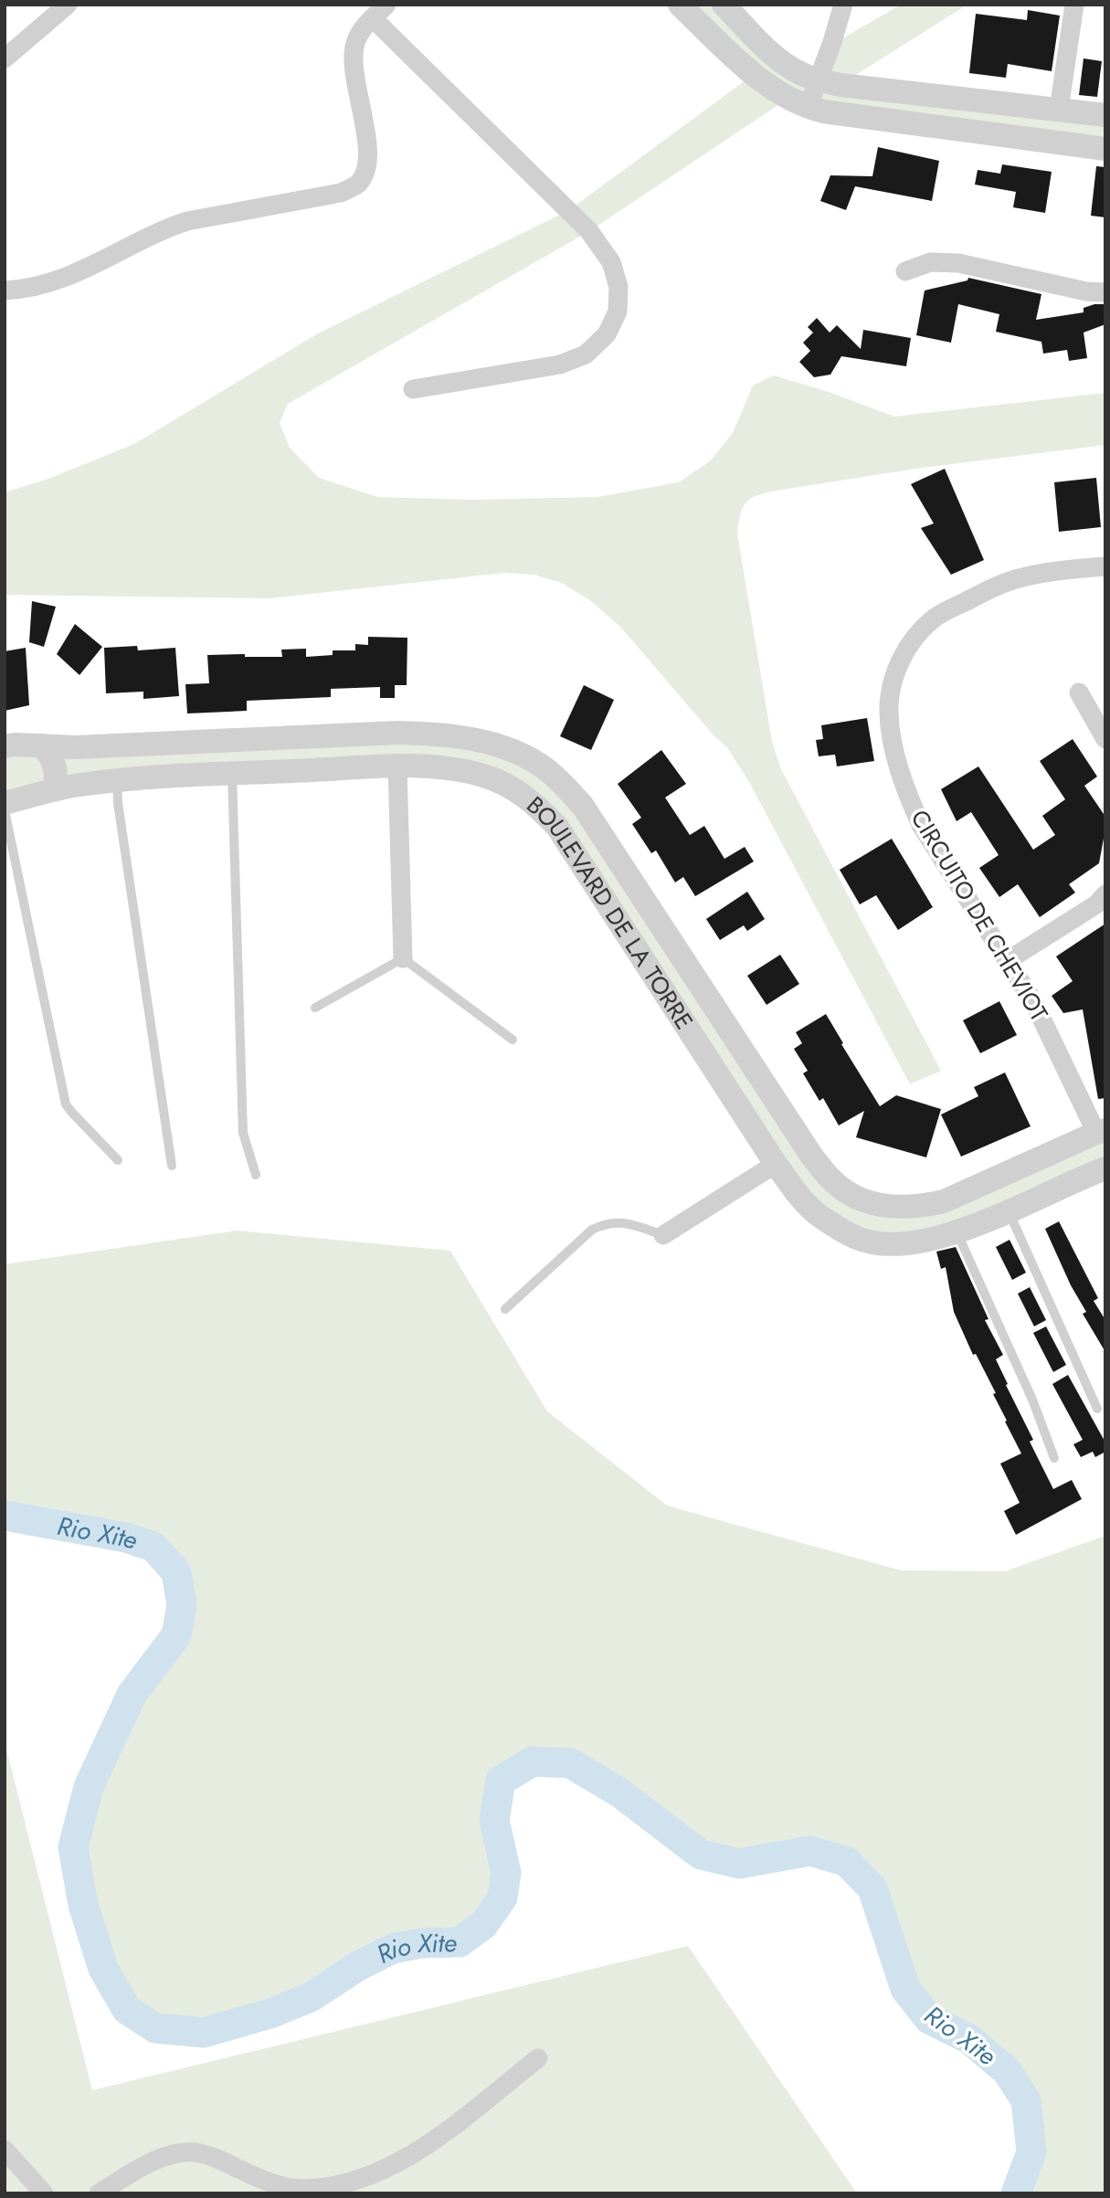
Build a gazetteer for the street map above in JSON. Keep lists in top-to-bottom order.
{
  "streets": {
    "street": ["CIRCUITO DE CHEVIOT", "BOULEVARD DE LA TORRE"]
  },
  "crossings": [
    ["CIRCUITO DE CHEVIOT", "BOULEVARD DE LA TORRE"]
  ],
  "water": ["Rio Xite"]
}
